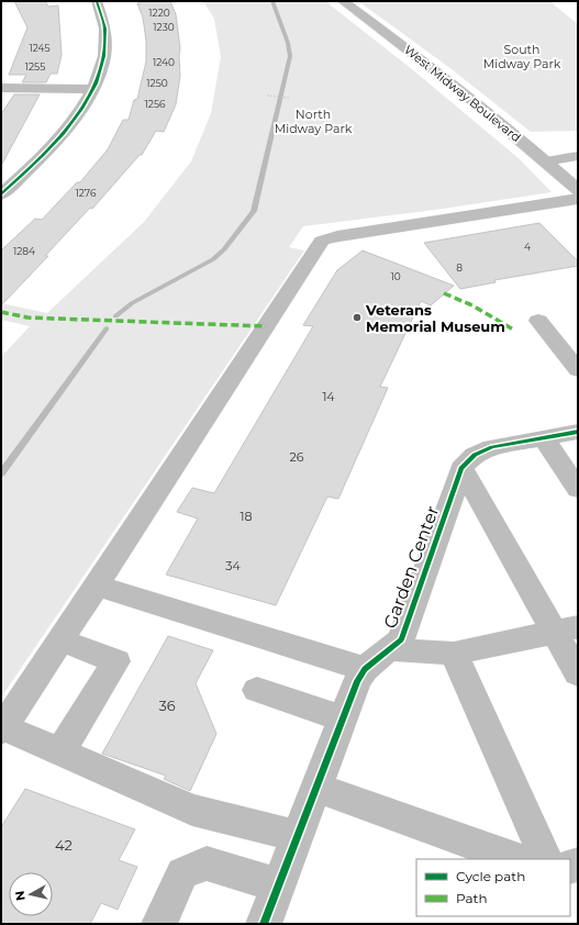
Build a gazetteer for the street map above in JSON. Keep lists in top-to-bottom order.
{
  "streets": {
    "street": ["West Midway Boulevard", "Garden Center"]
  },
  "parks": ["South Midway Park", "North Midway Park"],
  "places": ["Veterans Memorial Museum"],
  "house_numbers": [
    "1220",
    "1230",
    "1245",
    "1240",
    "1255",
    "1250",
    "1256",
    "1276",
    "4",
    "1284",
    "8",
    "10",
    "14",
    "26",
    "18",
    "34",
    "36",
    "42"
  ],
  "legend": ["Cycle path", "Path"],
  "north": "left"
}
